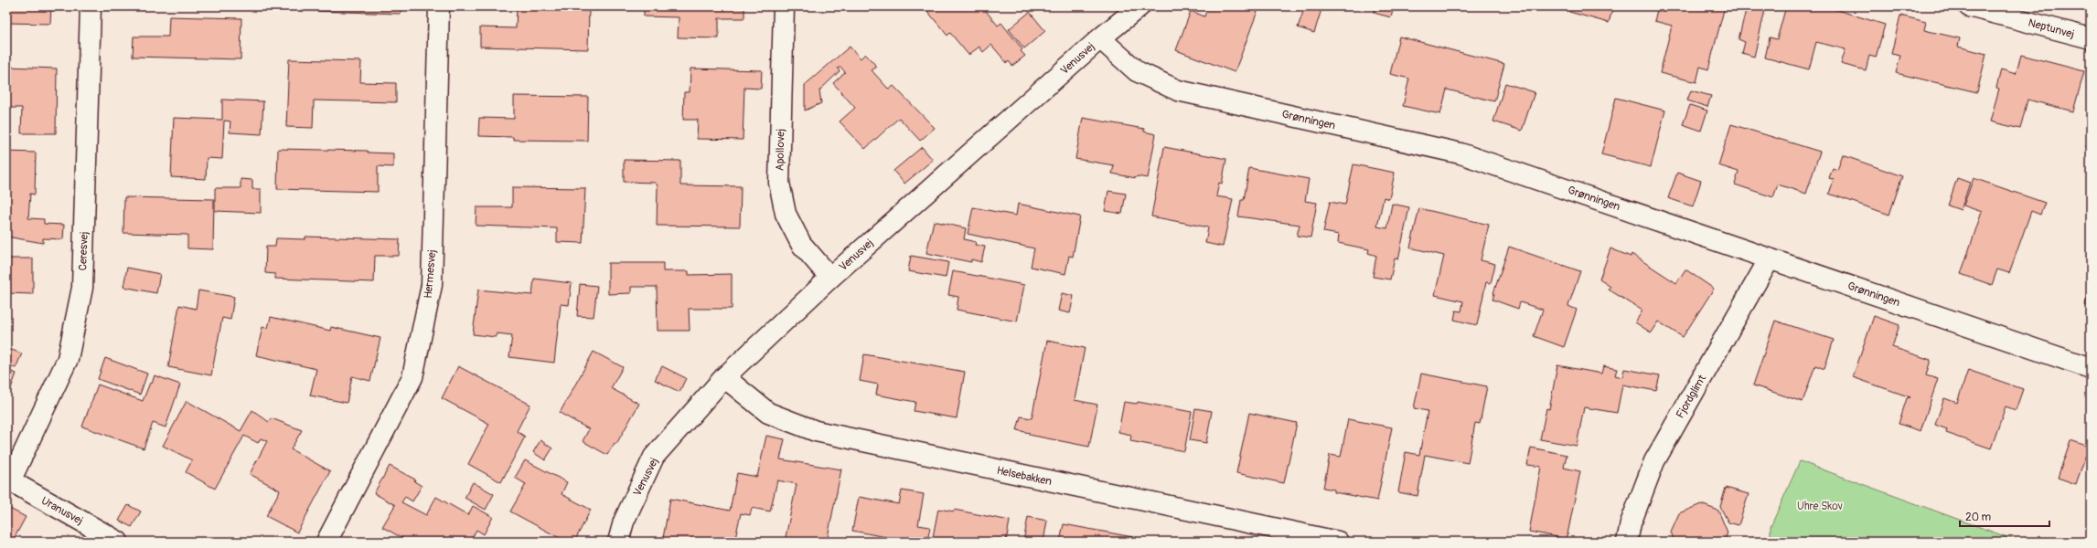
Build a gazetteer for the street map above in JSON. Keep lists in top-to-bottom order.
{
  "streets": {
    "street": [
      "Neptunvej",
      "Venusvej",
      "Grønningen",
      "Apollovej",
      "Ceresvej",
      "Hermesvej",
      "Fjordglimt",
      "Helsebakken",
      "Uranusvej"
    ]
  },
  "crossings": [
    ["Venusvej", "Grønningen"],
    ["Venusvej", "Apollovej"],
    ["Venusvej", "Helsebakken"],
    ["Grønningen", "Fjordglimt"],
    ["Ceresvej", "Uranusvej"]
  ],
  "parks": ["Uhre Skov"],
  "scale_bar": "20 m"
}
